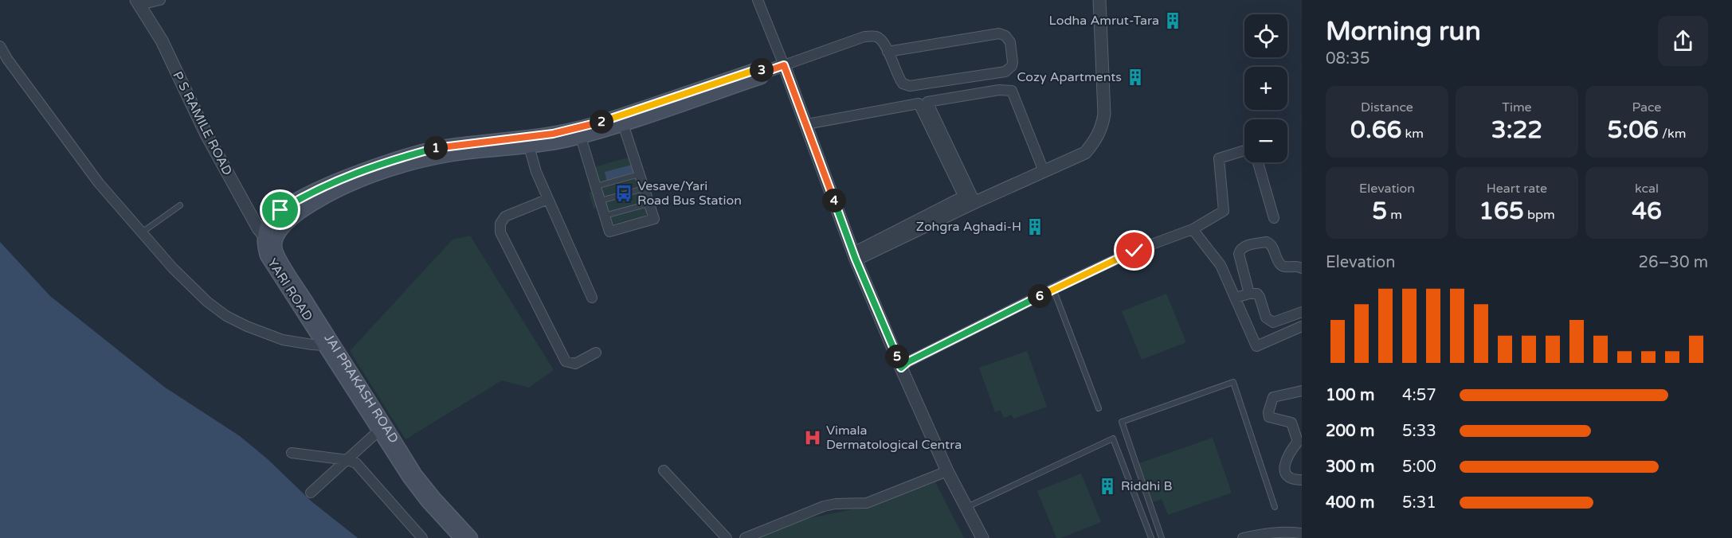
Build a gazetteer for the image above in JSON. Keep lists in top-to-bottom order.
{
  "streets": {
    "main road": ["JAI PRAKASH ROAD"],
    "street": ["P S RAMILE ROAD"]
  },
  "crossings": [
    ["P S RAMILE ROAD", "JAI PRAKASH ROAD"]
  ],
  "places": {
    "building": [
      "Lodha Amrut-Tara",
      "Cozy Apartments",
      "Zohgra Aghadi-H",
      "Riddhi B"
    ],
    "bus stop": ["Vesave/Yari Road Bus Station"],
    "hospital": ["Vimala Dermatological Centra"]
  },
  "page": {
    "heading": ["Morning run", "08:35"],
    "map_buttons": ["+", "−"],
    "pins": [
      "3",
      "2",
      "1",
      "4",
      "6",
      "5"
    ],
    "stats": [
      ["Distance", "0.66 km"],
      ["Time", "3:22"],
      ["Pace", "5:06 /km"],
      ["Elevation", "5 m"],
      ["Heart rate", "165 bpm"],
      ["kcal", "46"]
    ],
    "chart": ["Elevation", "26–30 m"],
    "list": [
      {
        "name": "100 m",
        "note": "4:57"
      },
      {
        "name": "200 m",
        "note": "5:33"
      },
      {
        "name": "300 m",
        "note": "5:00"
      },
      {
        "name": "400 m",
        "note": "5:31"
      }
    ]
  }
}
